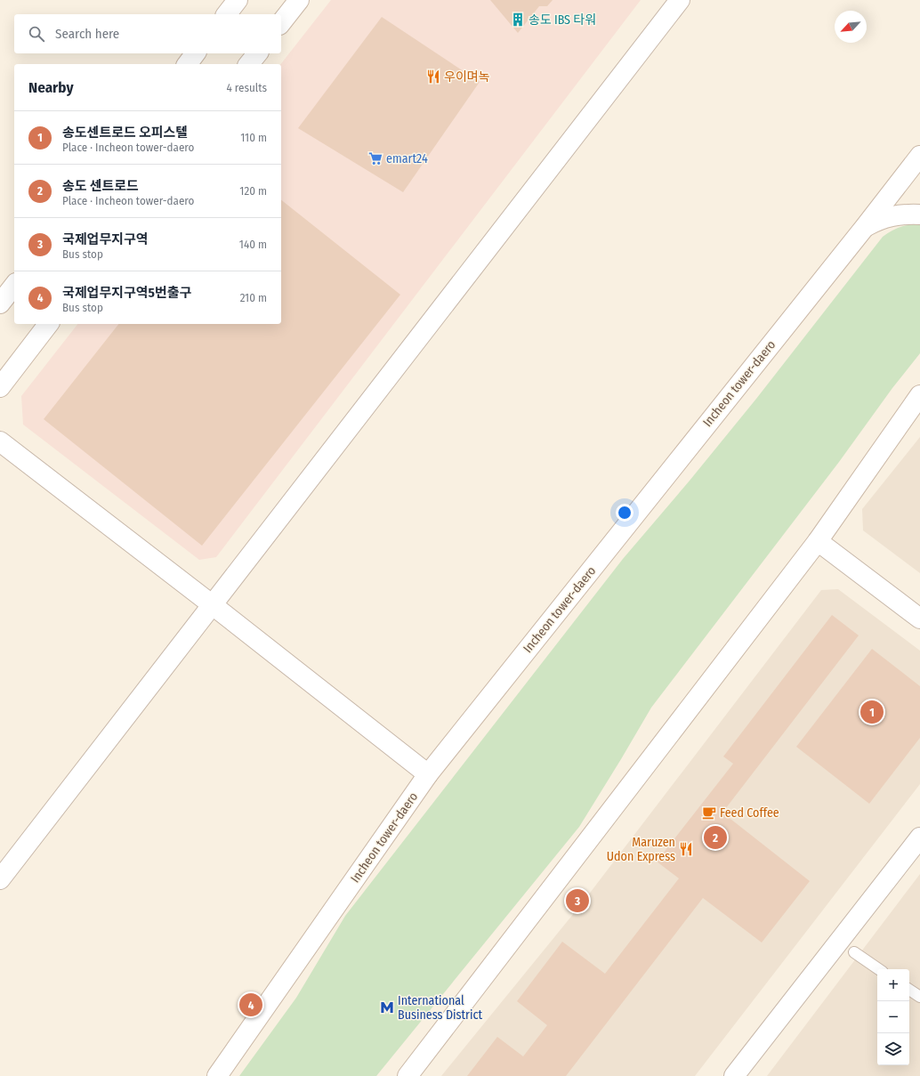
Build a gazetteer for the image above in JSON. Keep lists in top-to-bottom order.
{
  "streets": {
    "main road": ["Incheon tower-daero"]
  },
  "places": {
    "building": ["송도 IBS 타워"],
    "restaurant": ["우이며녹", "Maruzen Udon Express"],
    "supermarket": ["emart24"],
    "cafe": ["Feed Coffee"],
    "metro station": ["International Business District"]
  },
  "north": "bottom left",
  "page": {
    "search": "Search here",
    "heading": ["Nearby", "4 results"],
    "list": [
      {
        "mark": "1",
        "name": "송도센트로드 오피스텔",
        "note": "Place · Incheon tower-daero",
        "value": "110 m"
      },
      {
        "mark": "2",
        "name": "송도 센트로드",
        "note": "Place · Incheon tower-daero",
        "value": "120 m"
      },
      {
        "mark": "3",
        "name": "국제업무지구역",
        "note": "Bus stop",
        "value": "140 m"
      },
      {
        "mark": "4",
        "name": "국제업무지구역5번출구",
        "note": "Bus stop",
        "value": "210 m"
      }
    ],
    "pins": [
      "1",
      "2",
      "3",
      "4"
    ],
    "map_buttons": ["+", "−"]
  }
}
